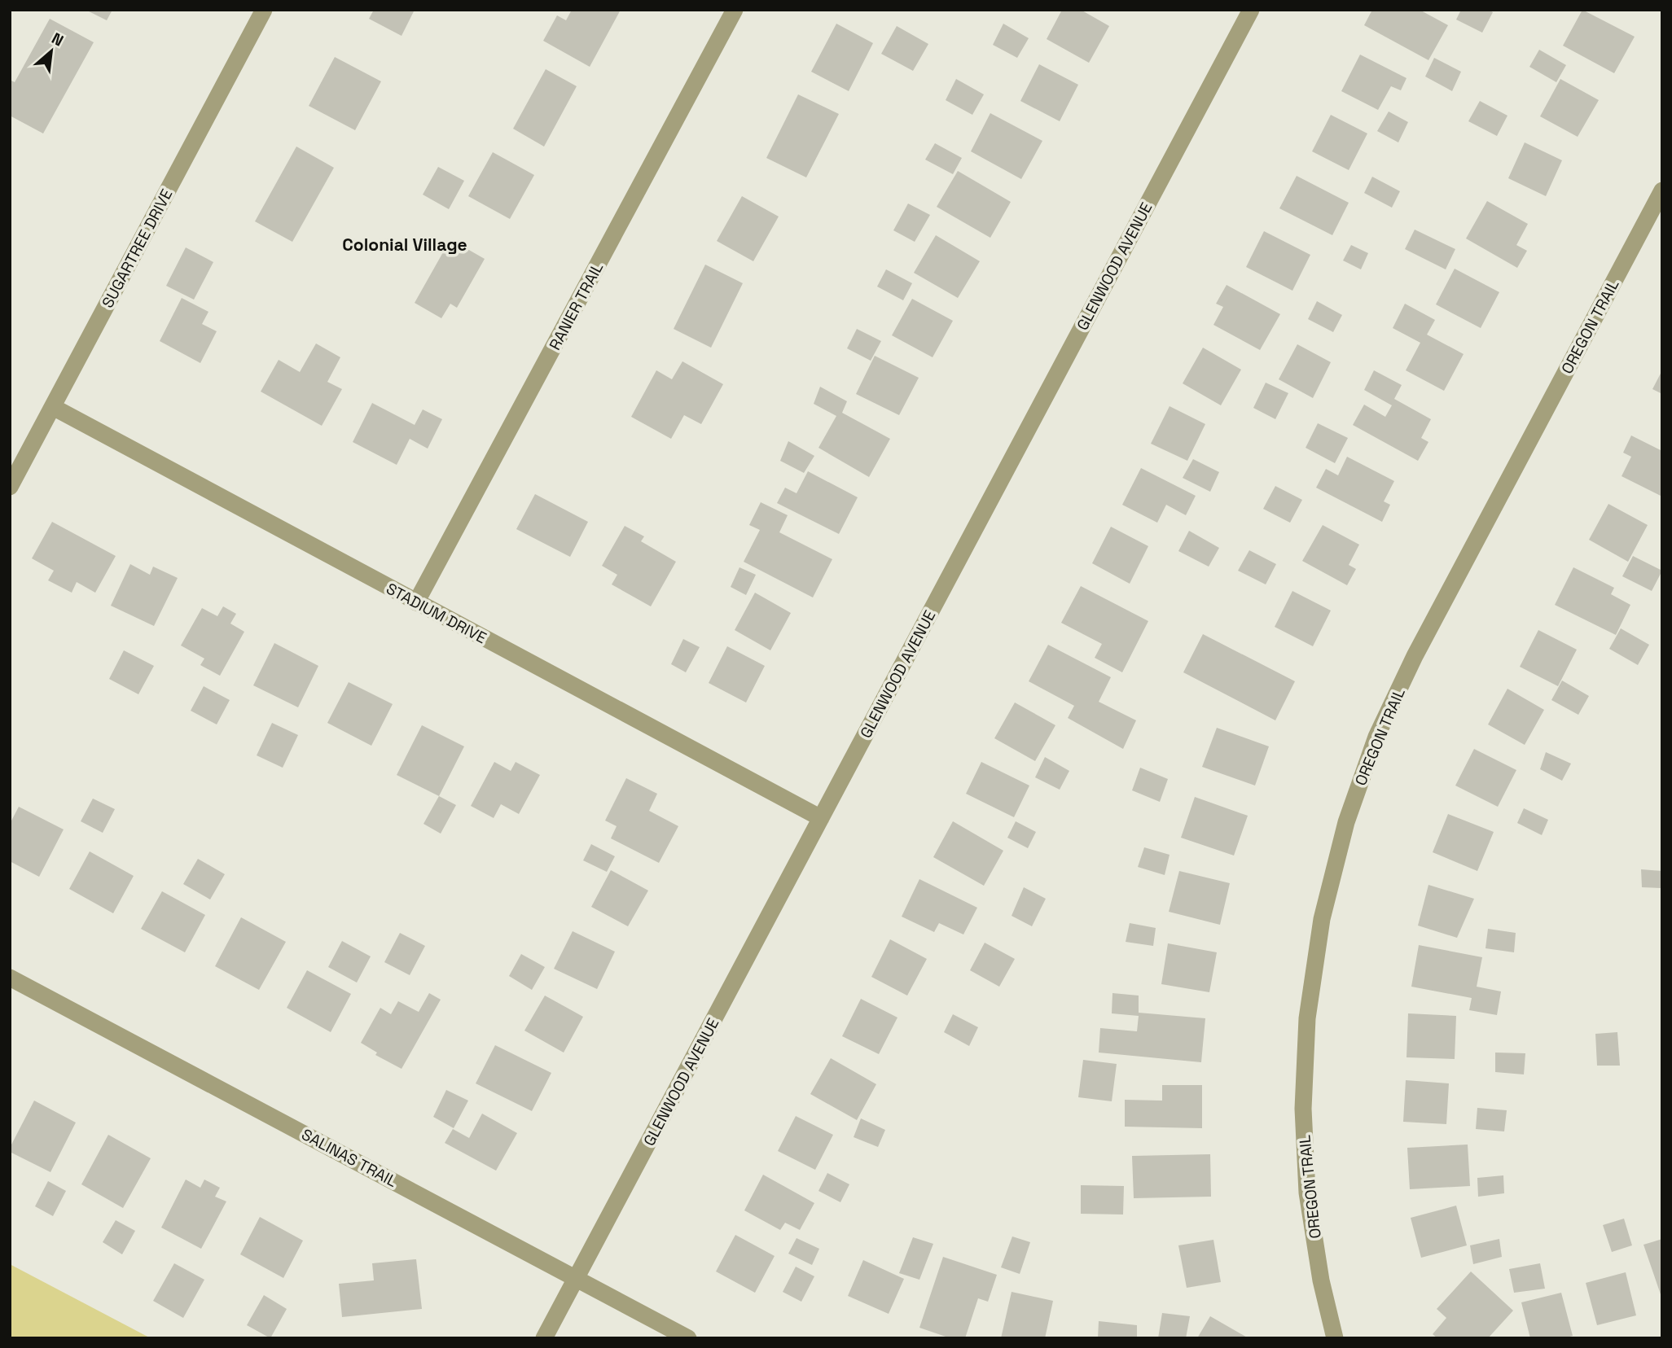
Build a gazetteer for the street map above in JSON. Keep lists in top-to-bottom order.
{
  "streets": {
    "street": [
      "SUGARTREE DRIVE",
      "GLENWOOD AVENUE",
      "RANIER TRAIL",
      "OREGON TRAIL",
      "STADIUM DRIVE",
      "SALINAS TRAIL"
    ]
  },
  "crossings": [
    ["SUGARTREE DRIVE", "STADIUM DRIVE"],
    ["GLENWOOD AVENUE", "STADIUM DRIVE"],
    ["GLENWOOD AVENUE", "SALINAS TRAIL"],
    ["RANIER TRAIL", "STADIUM DRIVE"]
  ],
  "districts": ["Colonial Village"],
  "north": "top right"
}
